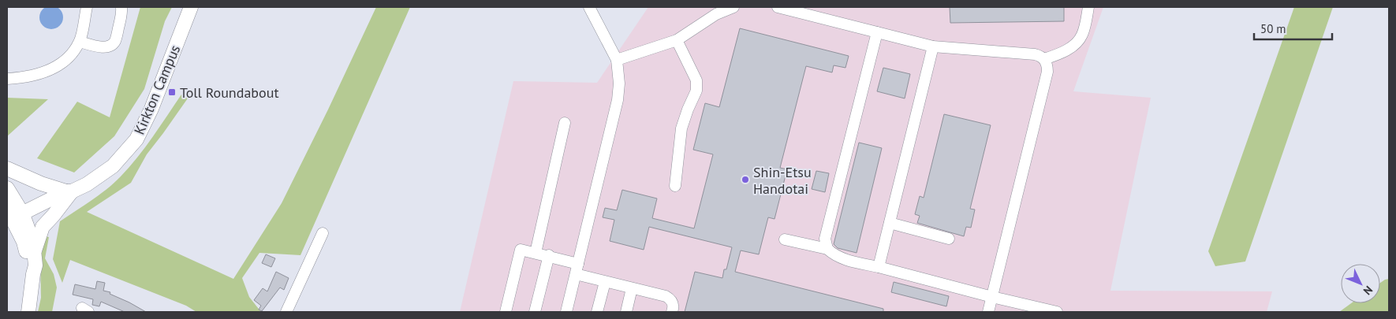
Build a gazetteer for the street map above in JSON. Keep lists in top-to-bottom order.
{
  "streets": {
    "main road": ["Kirkton Campus"]
  },
  "places": {
    "transit": ["Toll Roundabout"],
    "other": ["Shin-Etsu Handotai"]
  },
  "scale_bar": "50 m",
  "north": "bottom right"
}
